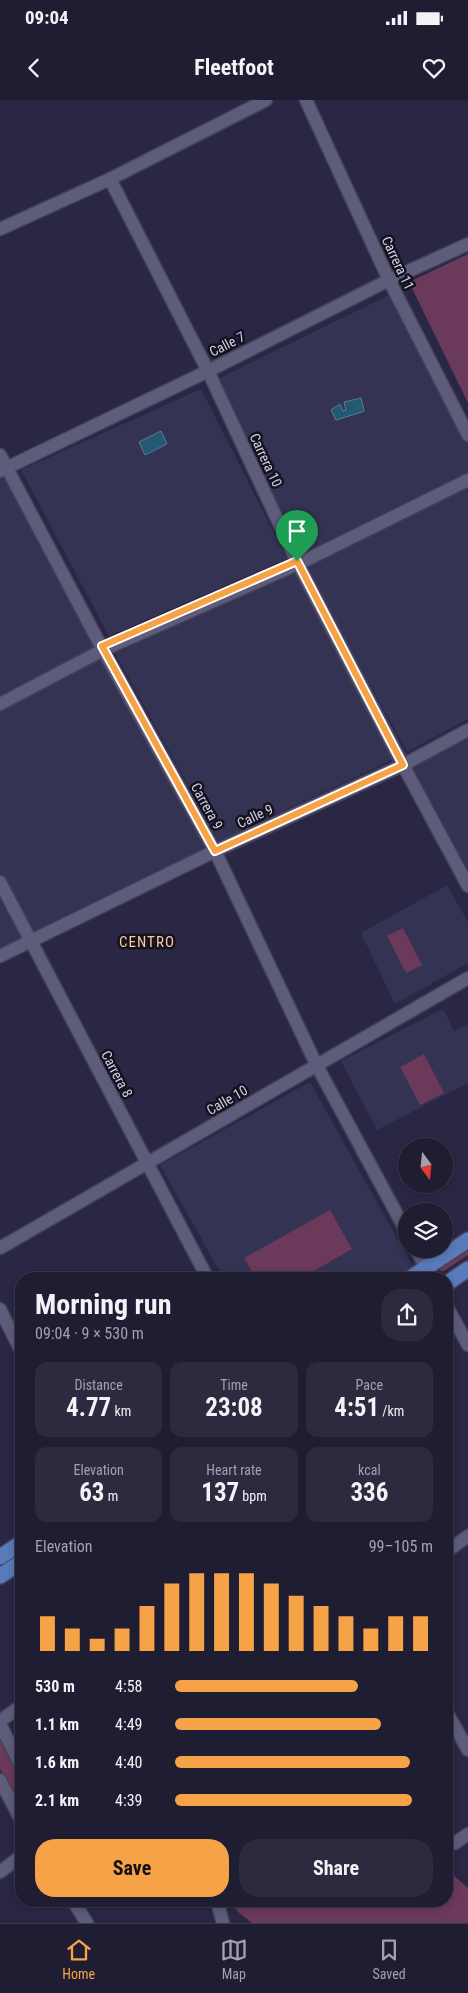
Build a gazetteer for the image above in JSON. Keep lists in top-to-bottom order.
{
  "streets": {
    "street": [
      "Carrera 11",
      "Calle 7",
      "Carrera 10",
      "Carrera 9",
      "Calle 9",
      "Carrera 8",
      "Calle 10"
    ]
  },
  "crossings": [
    ["Carrera 11", "Calle 7"],
    ["Calle 7", "Carrera 10"],
    ["Calle 7", "Carrera 9"],
    ["Carrera 10", "Calle 9"],
    ["Carrera 9", "Calle 9"],
    ["Carrera 9", "Calle 10"],
    ["Calle 9", "Carrera 8"],
    ["Carrera 8", "Calle 10"]
  ],
  "districts": ["CENTRO"],
  "north": "bottom",
  "page": {
    "status": "09:04",
    "header": "Fleetfoot",
    "heading": ["Morning run", "09:04 · 9 × 530 m"],
    "stats": [
      ["Distance", "4.77 km"],
      ["Time", "23:08"],
      ["Pace", "4:51 /km"],
      ["Elevation", "63 m"],
      ["Heart rate", "137 bpm"],
      ["kcal", "336"]
    ],
    "chart": ["Elevation", "99–105 m"],
    "list": [
      {
        "name": "530 m",
        "note": "4:58"
      },
      {
        "name": "1.1 km",
        "note": "4:49"
      },
      {
        "name": "1.6 km",
        "note": "4:40"
      },
      {
        "name": "2.1 km",
        "note": "4:39"
      }
    ],
    "buttons": ["Save", "Share"],
    "tabs": ["Home", "Map", "Saved"]
  }
}
